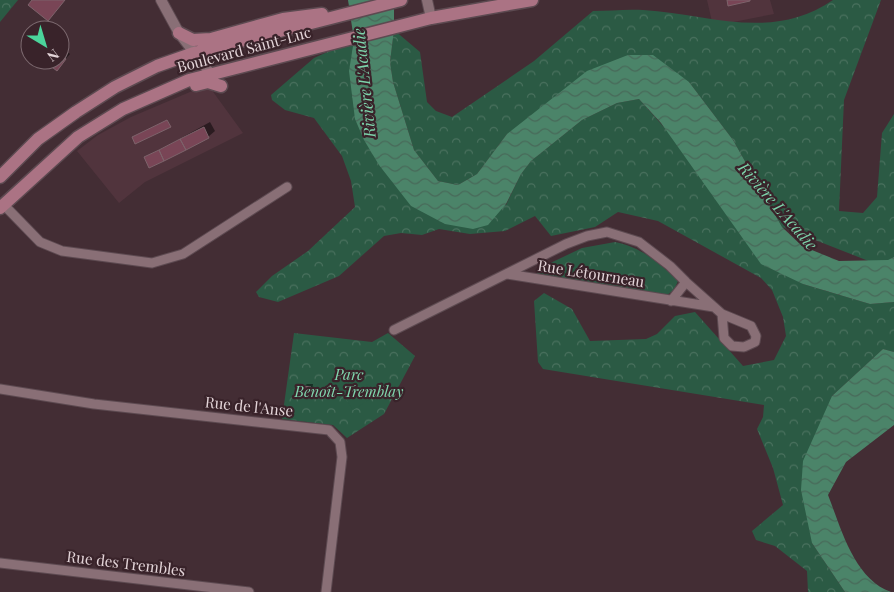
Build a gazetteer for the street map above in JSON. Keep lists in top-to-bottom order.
{
  "streets": {
    "main road": ["Boulevard Saint-Luc"],
    "street": ["Rue Létourneau", "Rue de l'Anse", "Rue des Trembles"]
  },
  "water": ["Rivière L'Acadie"],
  "parks": ["Parc Benoît-Tremblay"],
  "north": "bottom right"
}
